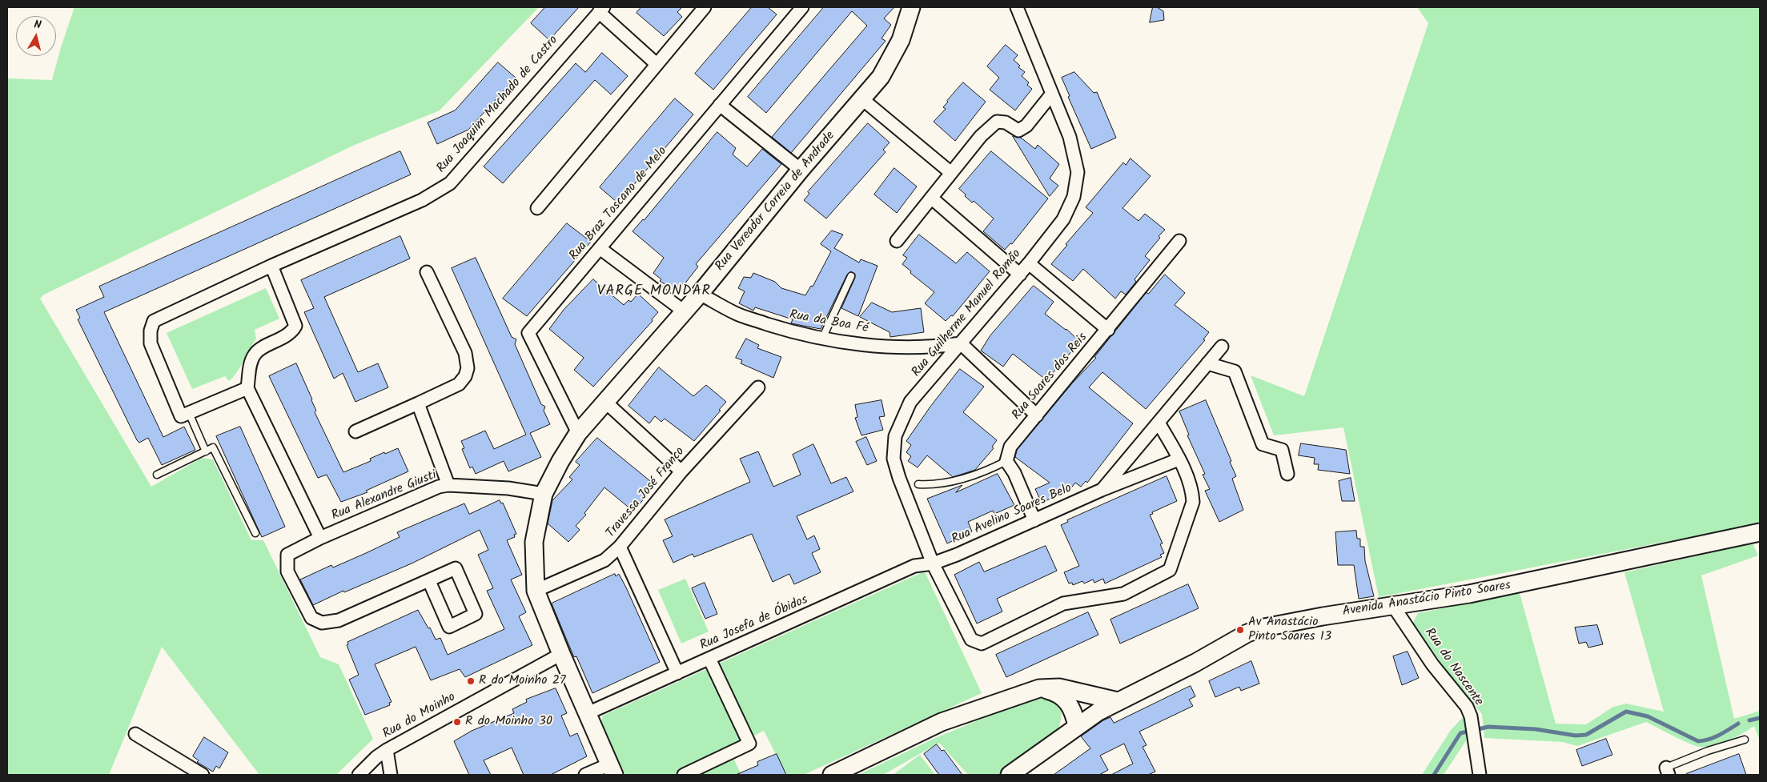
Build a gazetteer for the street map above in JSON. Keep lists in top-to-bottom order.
{
  "streets": {
    "street": [
      "Rua Joaquim Machado de Castro",
      "Rua Vereador Correia de Andrade",
      "Rua Braz Toscano de Melo",
      "Rua Guilherme Manuel Romão",
      "Rua da Boa Fé",
      "Rua Soares dos Reis",
      "Travessa José Franco",
      "Rua Alexandre Giusti",
      "Rua Avelino Soares Belo",
      "Avenida Anastácio Pinto Soares",
      "Rua Josefa de Óbidos",
      "Rua do Nascente",
      "Rua do Moinho"
    ]
  },
  "crossings": [
    ["Rua Vereador Correia de Andrade", "Rua Braz Toscano de Melo"],
    ["Rua Vereador Correia de Andrade", "Rua da Boa Fé"],
    ["Rua Vereador Correia de Andrade", "Travessa José Franco"],
    ["Rua Vereador Correia de Andrade", "Rua Alexandre Giusti"],
    ["Rua Vereador Correia de Andrade", "Rua Josefa de Óbidos"],
    ["Rua Vereador Correia de Andrade", "Rua do Moinho"],
    ["Rua Guilherme Manuel Romão", "Rua da Boa Fé"],
    ["Rua Guilherme Manuel Romão", "Rua Avelino Soares Belo"],
    ["Rua Guilherme Manuel Romão", "Rua Josefa de Óbidos"],
    ["Rua Avelino Soares Belo", "Rua Josefa de Óbidos"],
    ["Avenida Anastácio Pinto Soares", "Rua do Nascente"]
  ],
  "districts": ["VARGE MONDAR"],
  "places": ["Av Anastácio Pinto Soares 13", "R do Moinho 27", "R do Moinho 30"],
  "north": "top"
}
